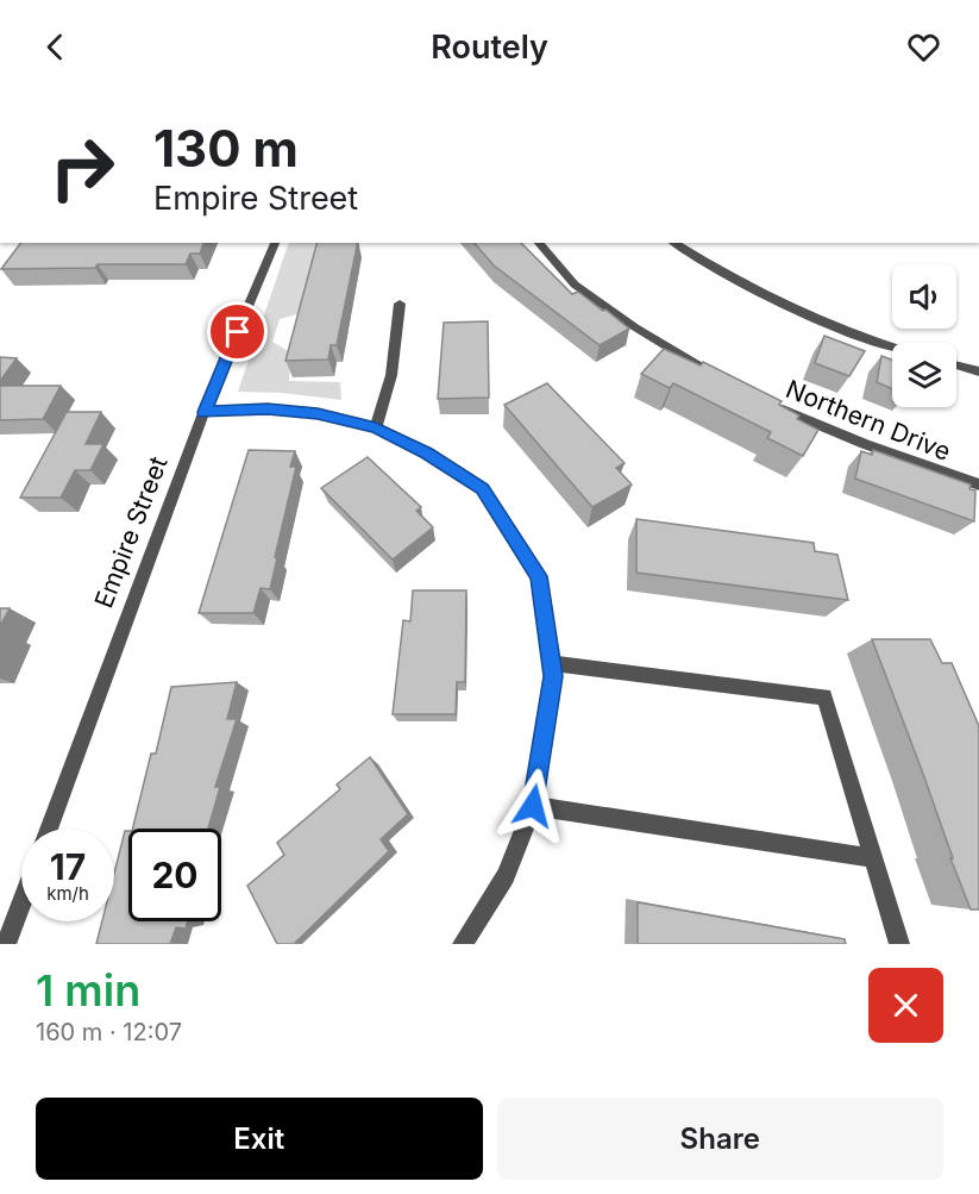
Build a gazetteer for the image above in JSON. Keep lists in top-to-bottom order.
{
  "streets": {
    "street": ["Northern Drive", "Empire Street"]
  },
  "page": {
    "header": "Routely",
    "turn": ["130 m", "Empire Street"],
    "speed": "17 km/h",
    "limit": "20",
    "heading": ["1 min", "160 m · 12:07"],
    "buttons": ["Exit", "Share"]
  }
}
